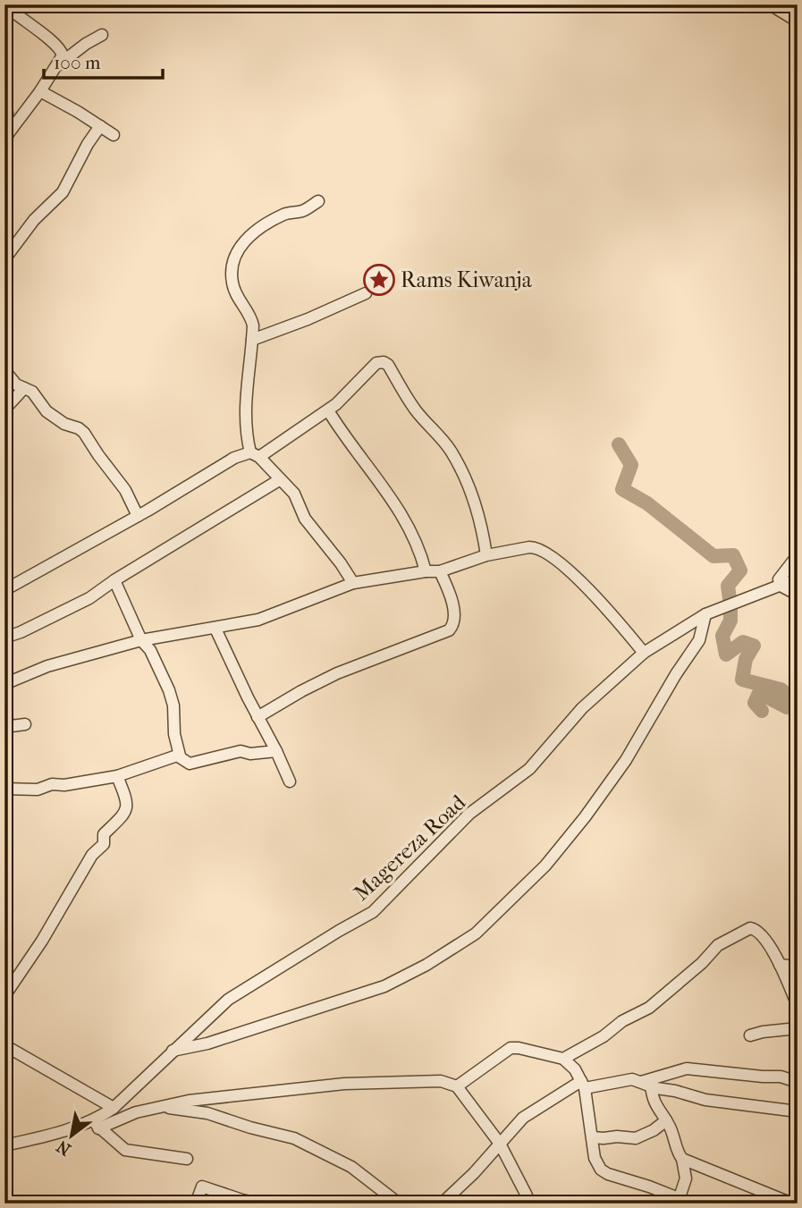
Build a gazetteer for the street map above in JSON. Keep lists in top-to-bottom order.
{
  "streets": {
    "street": ["Magereza Road"]
  },
  "places": {
    "place": ["Rams Kiwanja"]
  },
  "scale_bar": "100 m",
  "north": "bottom left"
}
